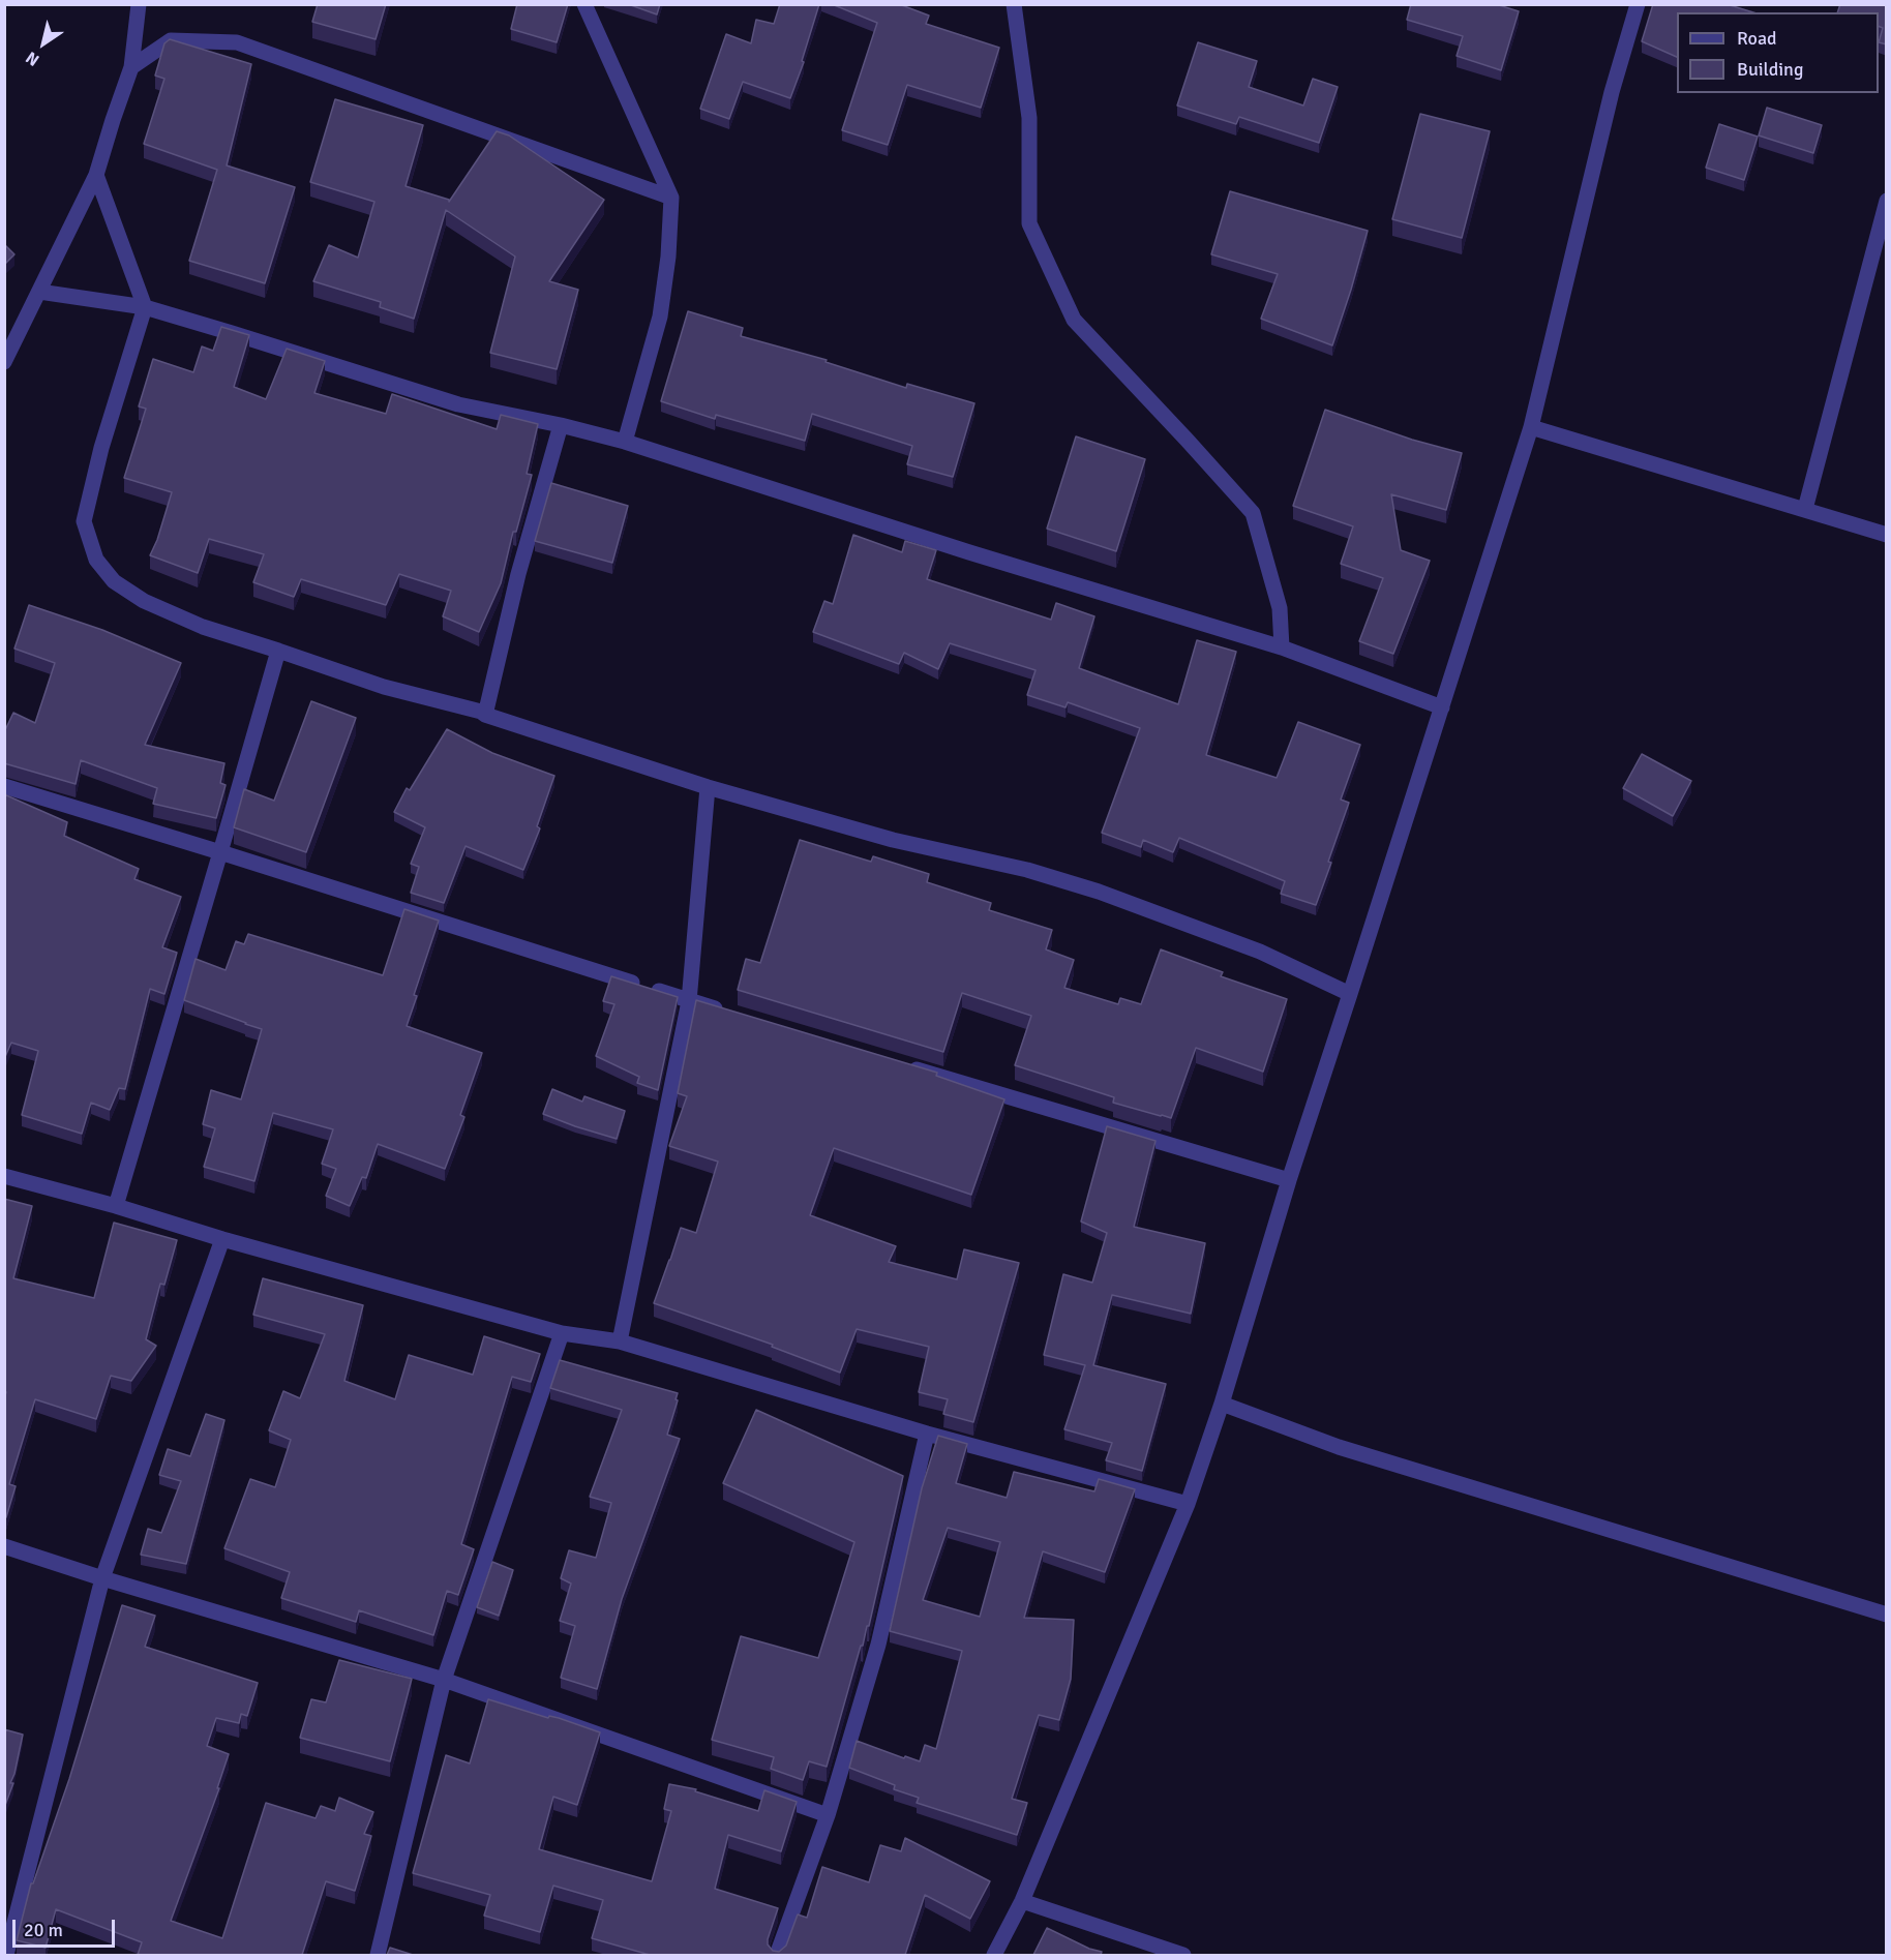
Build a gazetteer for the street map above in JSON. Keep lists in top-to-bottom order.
{
  "legend": ["Road", "Building"],
  "scale_bar": "20 m",
  "north": "bottom left"
}
